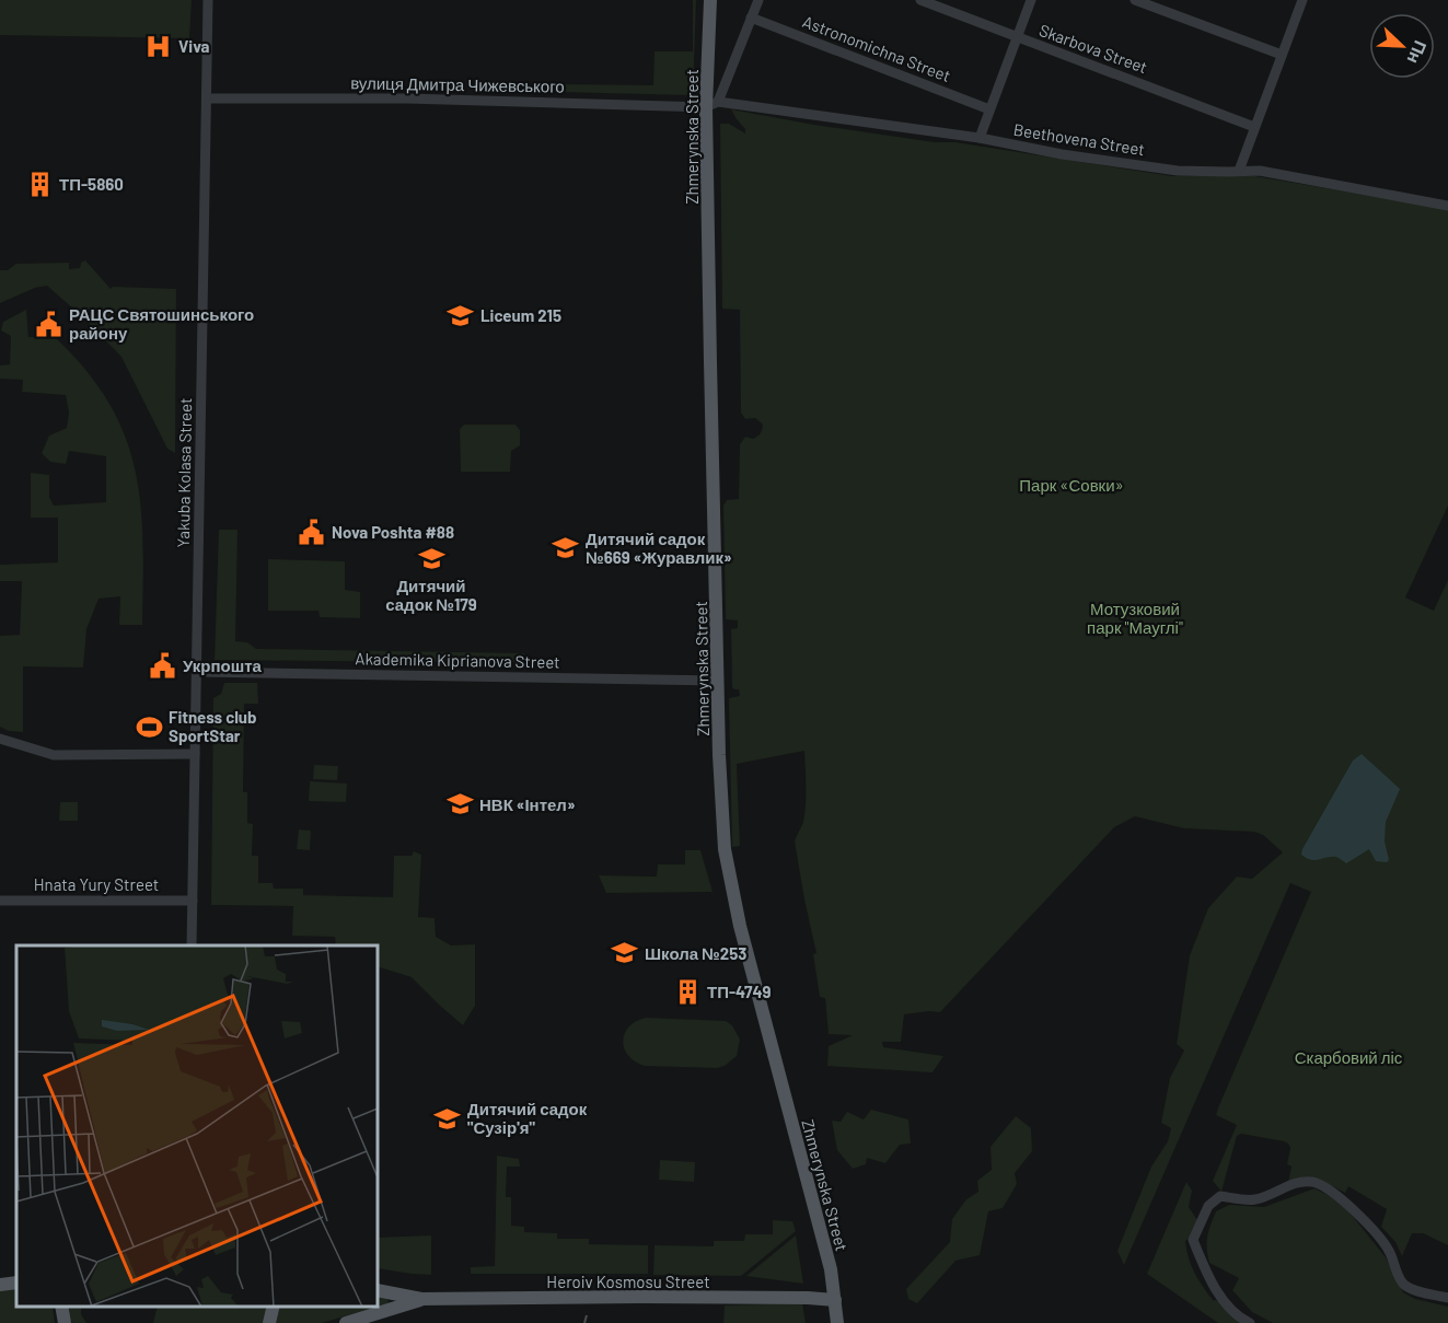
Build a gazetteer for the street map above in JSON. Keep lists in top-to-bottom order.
{
  "streets": {
    "main road": ["Zhmerynska Street", "Heroiv Kosmosu Street"],
    "street": [
      "Astronomichna Street",
      "Skarbova Street",
      "вулиця Дмитра Чижевського",
      "Beethovena Street",
      "Yakuba Kolasa Street",
      "Akademika Kiprianova Street",
      "Hnata Yury Street"
    ]
  },
  "crossings": [
    ["вулиця Дмитра Чижевського", "Zhmerynska Street"],
    ["вулиця Дмитра Чижевського", "Beethovena Street"],
    ["вулиця Дмитра Чижевського", "Yakuba Kolasa Street"],
    ["Zhmerynska Street", "Beethovena Street"],
    ["Zhmerynska Street", "Akademika Kiprianova Street"],
    ["Zhmerynska Street", "Heroiv Kosmosu Street"],
    ["Yakuba Kolasa Street", "Akademika Kiprianova Street"],
    ["Yakuba Kolasa Street", "Hnata Yury Street"]
  ],
  "parks": ["Парк «Совки»", "Мотузковий парк \"Мауглі\"", "Скарбовий ліс"],
  "places": {
    "hospital": ["Viva"],
    "building": ["ТП-5860", "ТП-4749"],
    "school or university": [
      "Liceum 215",
      "Дитячий садок №669 «Журавлик»",
      "Дитячий садок №179",
      "НВК «Інтел»",
      "Школа №253",
      "Дитячий садок \"Сузір'я\""
    ],
    "public building": ["РАЦС Святошинського району", "Nova Poshta #88", "Укрпошта"],
    "sports": ["Fitness club SportStar"]
  },
  "north": "bottom right"
}
